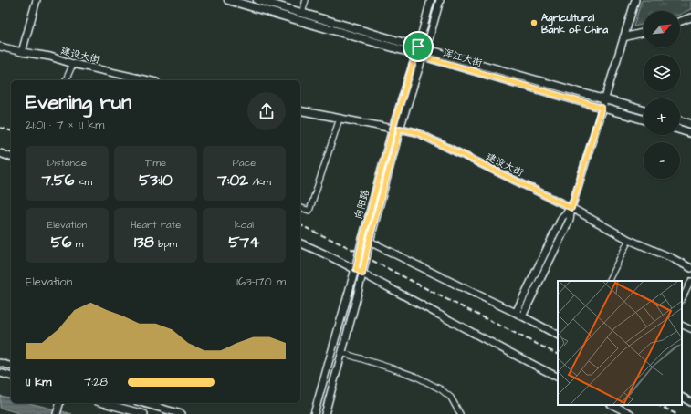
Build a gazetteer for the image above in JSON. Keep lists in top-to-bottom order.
{
  "streets": {
    "main road": ["建设大街", "浑江大街", "向阳路"]
  },
  "crossings": [
    ["建设大街", "向阳路"],
    ["浑江大街", "向阳路"]
  ],
  "places": ["Agricultural Bank of China"],
  "north": "top right",
  "page": {
    "map_buttons": ["+", "−"],
    "heading": ["Evening run", "21:01 · 7 × 1.1 km"],
    "stats": [
      ["Distance", "7.56 km"],
      ["Time", "53:10"],
      ["Pace", "7:02 /km"],
      ["Elevation", "56 m"],
      ["Heart rate", "138 bpm"],
      ["kcal", "574"]
    ],
    "chart": ["Elevation", "163–170 m"],
    "list": [
      {
        "name": "1.1 km",
        "note": "7:28"
      }
    ]
  }
}
